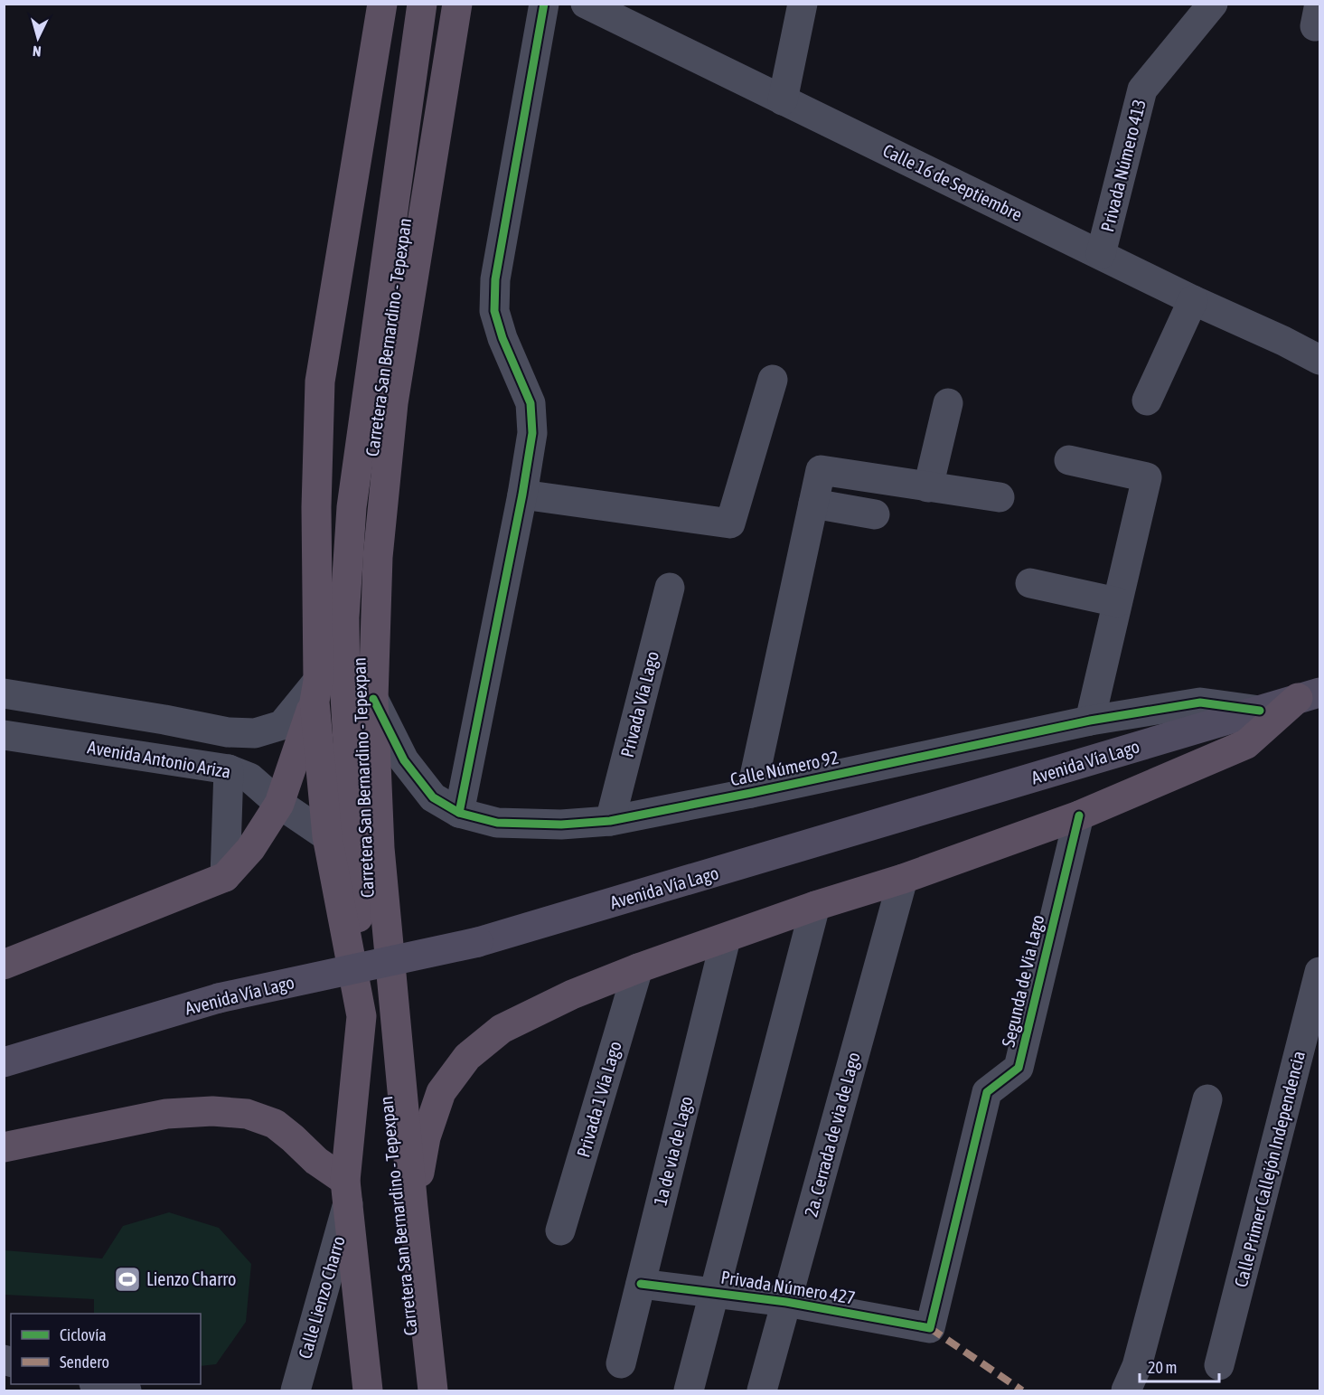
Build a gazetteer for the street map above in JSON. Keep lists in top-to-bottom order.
{
  "streets": {
    "highway": ["Carretera San Bernardino - Tepexpan"],
    "main road": ["Avenida Vía Lago"],
    "street": [
      "Privada Número 413",
      "Calle 16 de Septiembre",
      "Privada Vía Lago",
      "Avenida Antonio Ariza",
      "Calle Número 92",
      "Segunda de Via Lago",
      "Privada 1 Vía Lago",
      "2a. Cerrada de via de Lago",
      "1a de via de Lago",
      "Calle Primer Callejón Independencia",
      "Privada Número 427",
      "Calle Lienzo Charro"
    ]
  },
  "crossings": [
    ["Privada Número 413", "Calle 16 de Septiembre"],
    ["Carretera San Bernardino - Tepexpan", "Avenida Antonio Ariza"],
    ["Carretera San Bernardino - Tepexpan", "Calle Número 92"],
    ["Carretera San Bernardino - Tepexpan", "Calle Lienzo Charro"],
    ["Privada Vía Lago", "Calle Número 92"],
    ["Avenida Vía Lago", "Calle Número 92"],
    ["Segunda de Via Lago", "Privada Número 427"],
    ["2a. Cerrada de via de Lago", "Privada Número 427"],
    ["1a de via de Lago", "Privada Número 427"]
  ],
  "places": {
    "sports": ["Lienzo Charro"]
  },
  "legend": ["Ciclovía", "Sendero"],
  "scale_bar": "20 m",
  "north": "bottom"
}
